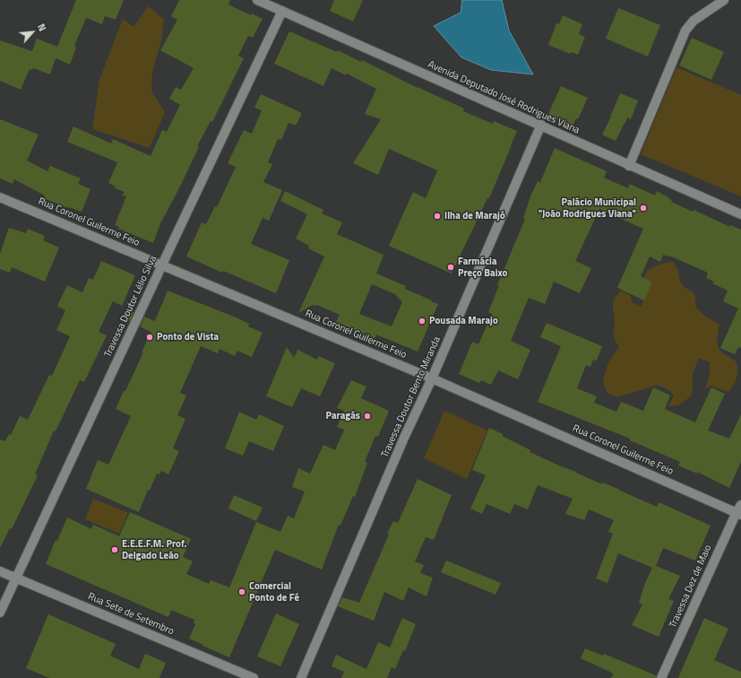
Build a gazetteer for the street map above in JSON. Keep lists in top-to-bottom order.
{
  "streets": {
    "street": [
      "Avenida Deputado José Rodrigues Viana",
      "Rua Coronel Guilerme Feio",
      "Travessa Doutor Lélio Silva",
      "Travessa Doutor Bento Miranda",
      "Travessa Dez de Maio",
      "Rua Sete de Setembro"
    ]
  },
  "crossings": [
    ["Avenida Deputado José Rodrigues Viana", "Travessa Doutor Lélio Silva"],
    ["Avenida Deputado José Rodrigues Viana", "Travessa Doutor Bento Miranda"],
    ["Rua Coronel Guilerme Feio", "Travessa Doutor Lélio Silva"],
    ["Rua Coronel Guilerme Feio", "Travessa Doutor Bento Miranda"],
    ["Rua Coronel Guilerme Feio", "Travessa Dez de Maio"],
    ["Travessa Doutor Lélio Silva", "Rua Sete de Setembro"]
  ],
  "places": [
    "Palácio Municipal \"João Rodrigues Viana\"",
    "Ilha de Marajó",
    "Farmácia Preço Baixo",
    "Pousada Marajo",
    "Ponto de Vista",
    "Paragás",
    "E.E.E.F.M. Prof. Delgado Leão",
    "Comercial Ponto de Fé"
  ],
  "north": "top right"
}
